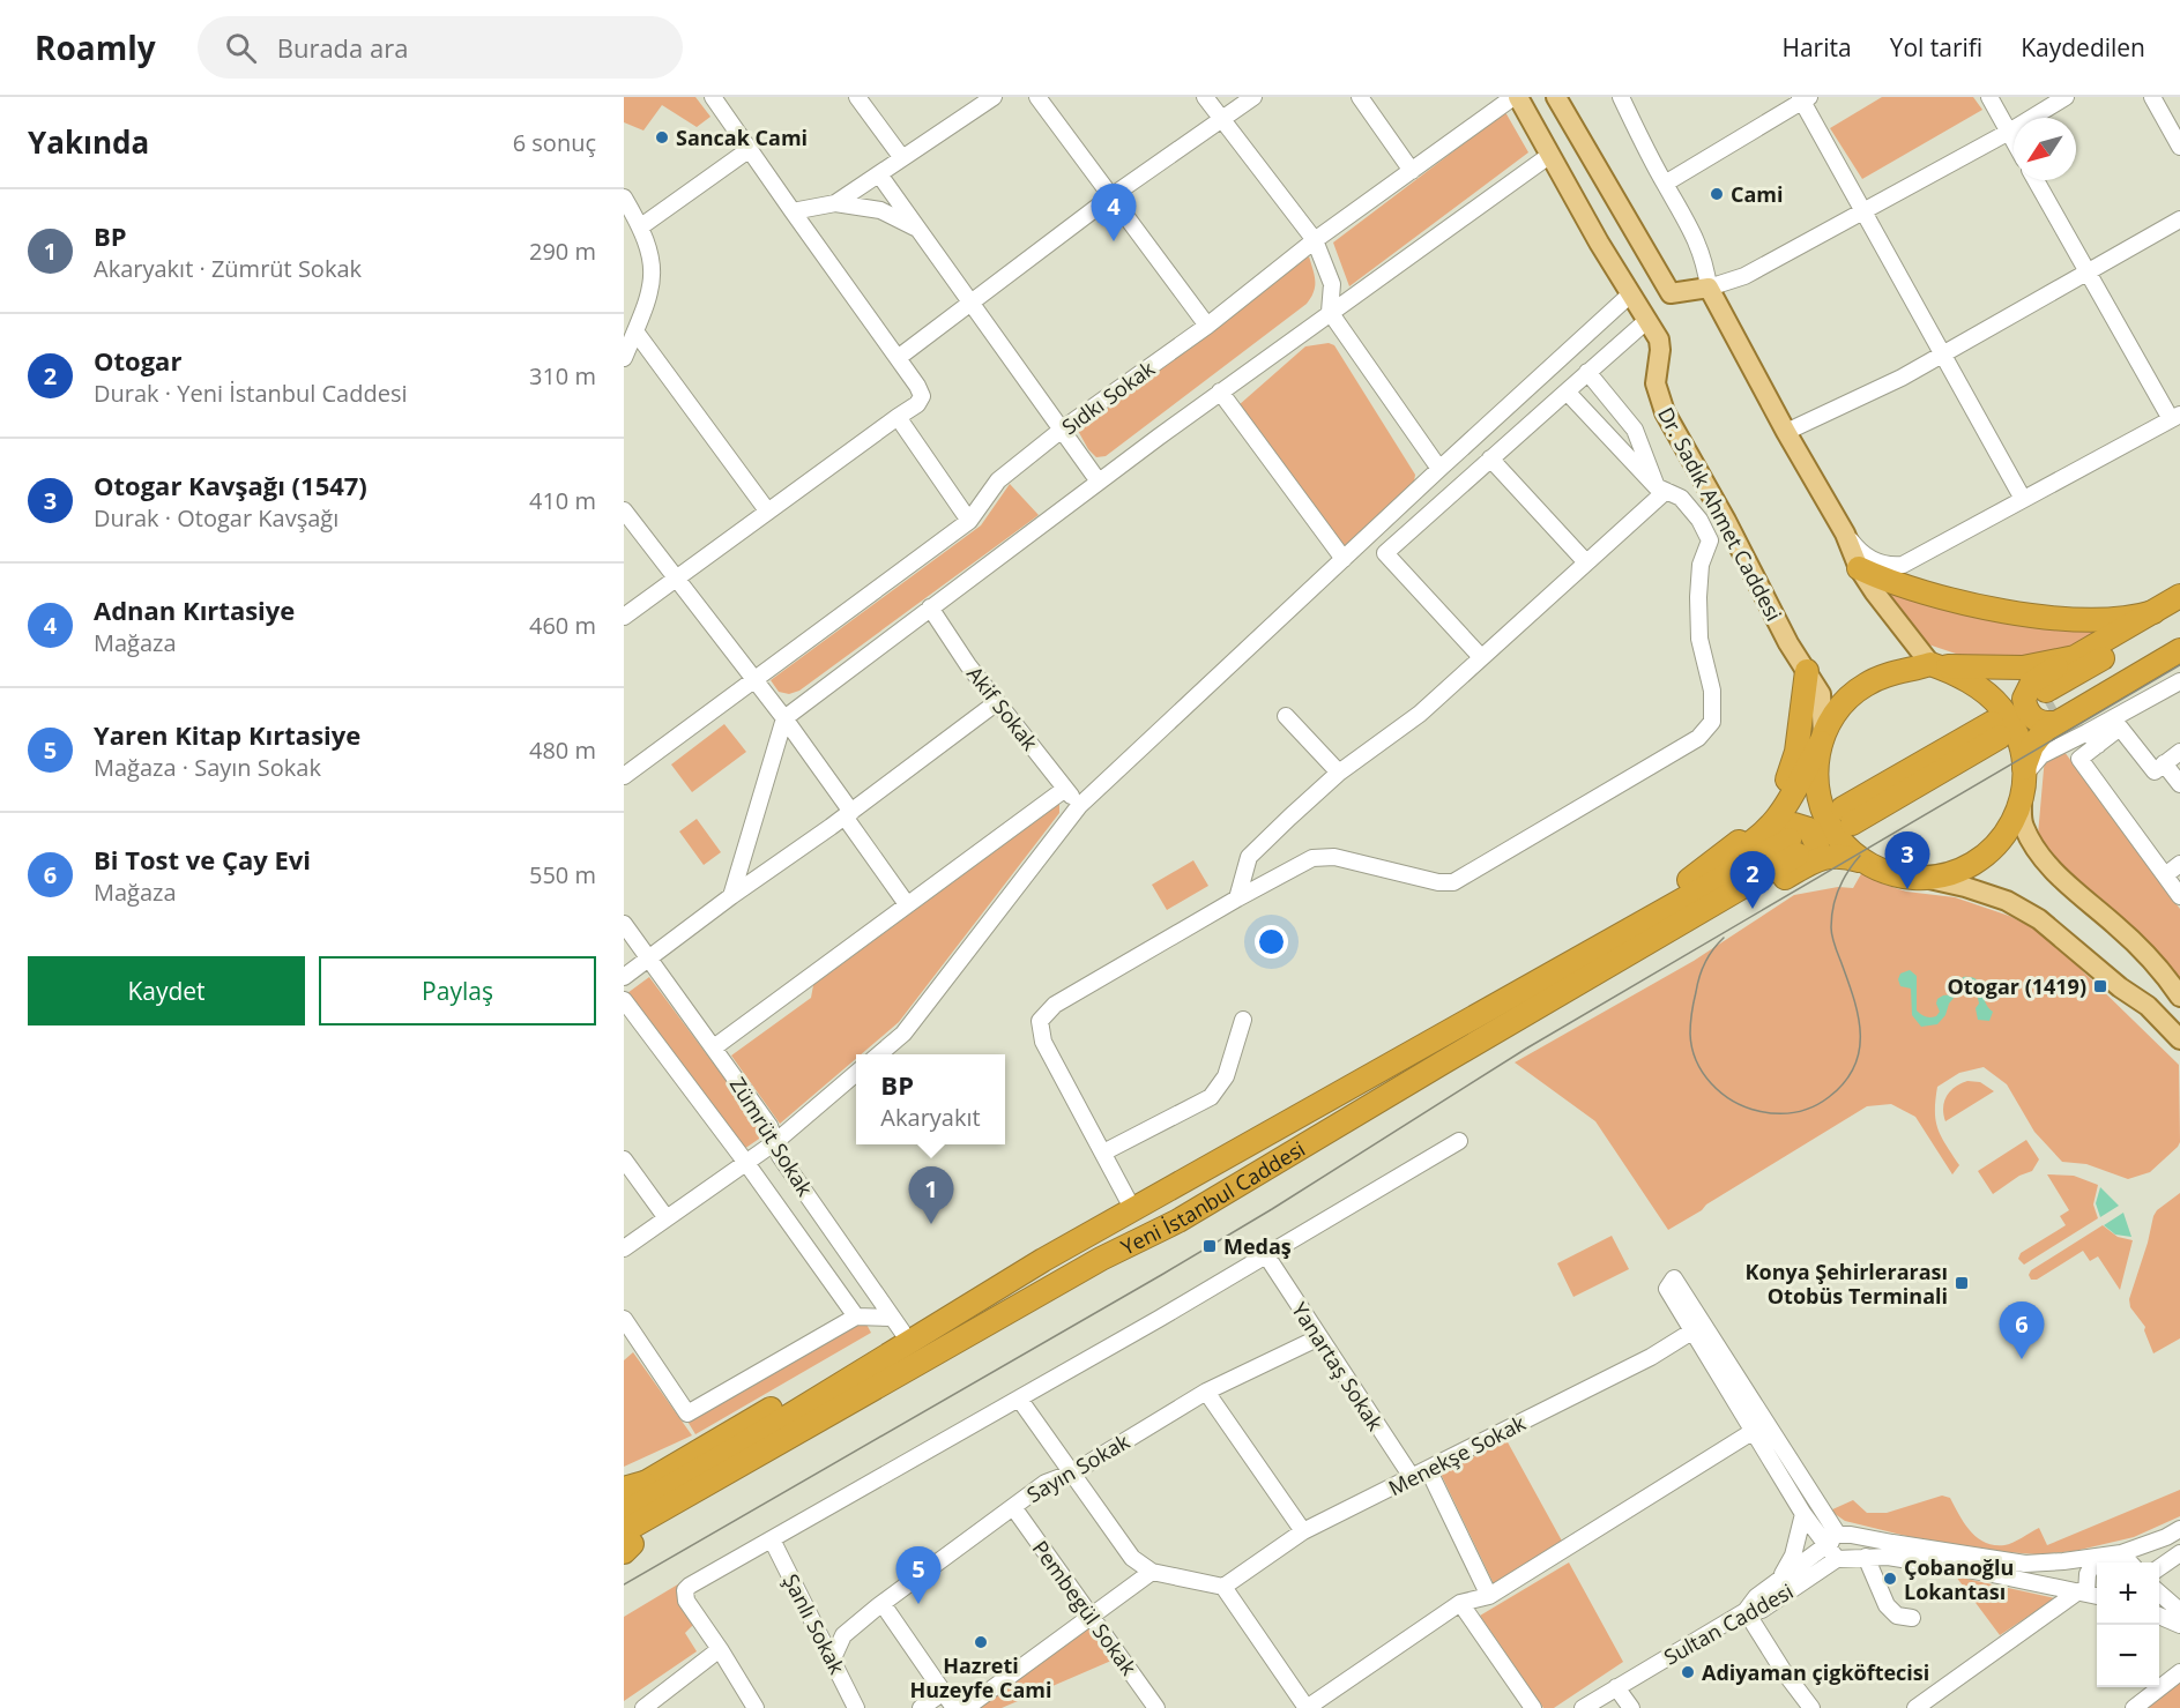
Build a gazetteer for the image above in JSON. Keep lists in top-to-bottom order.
{
  "streets": {
    "highway": ["Yeni İstanbul Caddesi"],
    "main road": ["Dr. Sadık Ahmet Caddesi"],
    "street": [
      "Sıdkı Sokak",
      "Akif Sokak",
      "Zümrüt Sokak",
      "Yanartaş Sokak",
      "Menekşe Sokak",
      "Sayın Sokak",
      "Pembegül Sokak",
      "Şanlı Sokak",
      "Sultan Caddesi"
    ]
  },
  "crossings": [
    ["Sıdkı Sokak", "Dr. Sadık Ahmet Caddesi"],
    ["Yanartaş Sokak", "Menekşe Sokak"],
    ["Yanartaş Sokak", "Sayın Sokak"],
    ["Sayın Sokak", "Pembegül Sokak"],
    ["Sayın Sokak", "Şanlı Sokak"]
  ],
  "places": {
    "other": [
      "Sancak Cami",
      "Cami",
      "Çobanoğlu Lokantası",
      "Hazreti Huzeyfe Cami",
      "Adiyaman çigköftecisi"
    ],
    "transit": ["Otogar (1419)", "Medaş", "Konya Şehirlerarası Otobüs Terminali"]
  },
  "north": "bottom left",
  "page": {
    "header": "Roamly",
    "search": "Burada ara",
    "nav": ["Harita", "Yol tarifi", "Kaydedilen"],
    "heading": ["Yakında", "6 sonuç"],
    "pins": [
      "4",
      "3",
      "2",
      "1",
      "6",
      "5"
    ],
    "list": [
      {
        "mark": "1",
        "name": "BP",
        "note": "Akaryakıt · Zümrüt Sokak",
        "value": "290 m"
      },
      {
        "mark": "2",
        "name": "Otogar",
        "note": "Durak · Yeni İstanbul Caddesi",
        "value": "310 m"
      },
      {
        "mark": "3",
        "name": "Otogar Kavşağı (1547)",
        "note": "Durak · Otogar Kavşağı",
        "value": "410 m"
      },
      {
        "mark": "4",
        "name": "Adnan Kırtasiye",
        "note": "Mağaza",
        "value": "460 m"
      },
      {
        "mark": "5",
        "name": "Yaren Kitap Kırtasiye",
        "note": "Mağaza · Sayın Sokak",
        "value": "480 m"
      },
      {
        "mark": "6",
        "name": "Bi Tost ve Çay Evi",
        "note": "Mağaza",
        "value": "550 m"
      }
    ],
    "buttons": ["Kaydet", "Paylaş"],
    "popup": ["BP", "Akaryakıt"],
    "map_buttons": ["+", "−"]
  }
}
